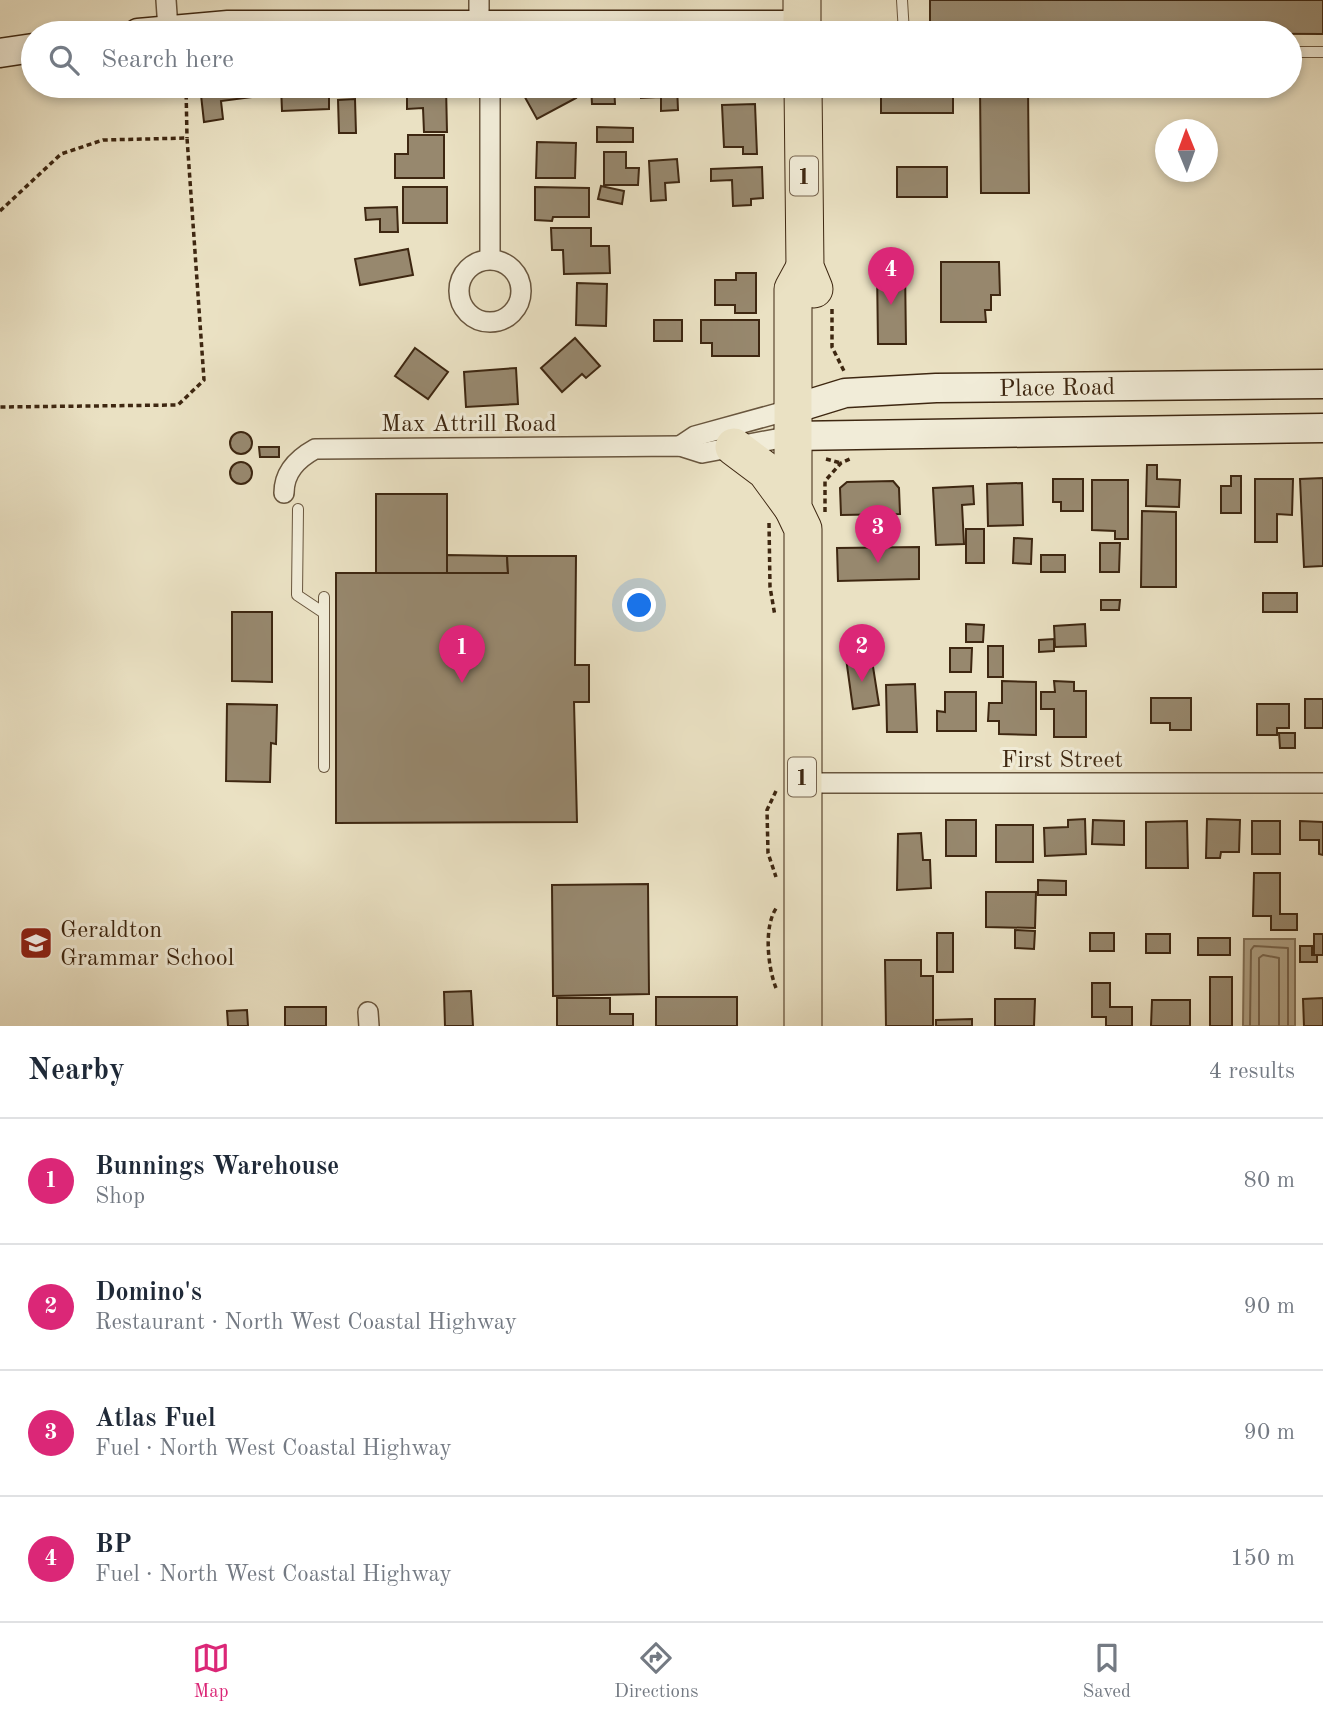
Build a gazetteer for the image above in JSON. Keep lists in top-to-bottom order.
{
  "streets": {
    "highway": ["1"],
    "street": ["Place Road", "Max Attrill Road", "First Street"]
  },
  "crossings": [
    ["1", "Place Road"],
    ["1", "Max Attrill Road"],
    ["1", "First Street"],
    ["Place Road", "Max Attrill Road"]
  ],
  "places": {
    "school or university": ["Geraldton Grammar School"]
  },
  "north": "top",
  "page": {
    "search": "Search here",
    "pins": [
      "4",
      "3",
      "2",
      "1"
    ],
    "heading": ["Nearby", "4 results"],
    "list": [
      {
        "mark": "1",
        "name": "Bunnings Warehouse",
        "note": "Shop",
        "value": "80 m"
      },
      {
        "mark": "2",
        "name": "Domino's",
        "note": "Restaurant · North West Coastal Highway",
        "value": "90 m"
      },
      {
        "mark": "3",
        "name": "Atlas Fuel",
        "note": "Fuel · North West Coastal Highway",
        "value": "90 m"
      },
      {
        "mark": "4",
        "name": "BP",
        "note": "Fuel · North West Coastal Highway",
        "value": "150 m"
      }
    ],
    "nav": ["Map", "Directions", "Saved"]
  }
}
